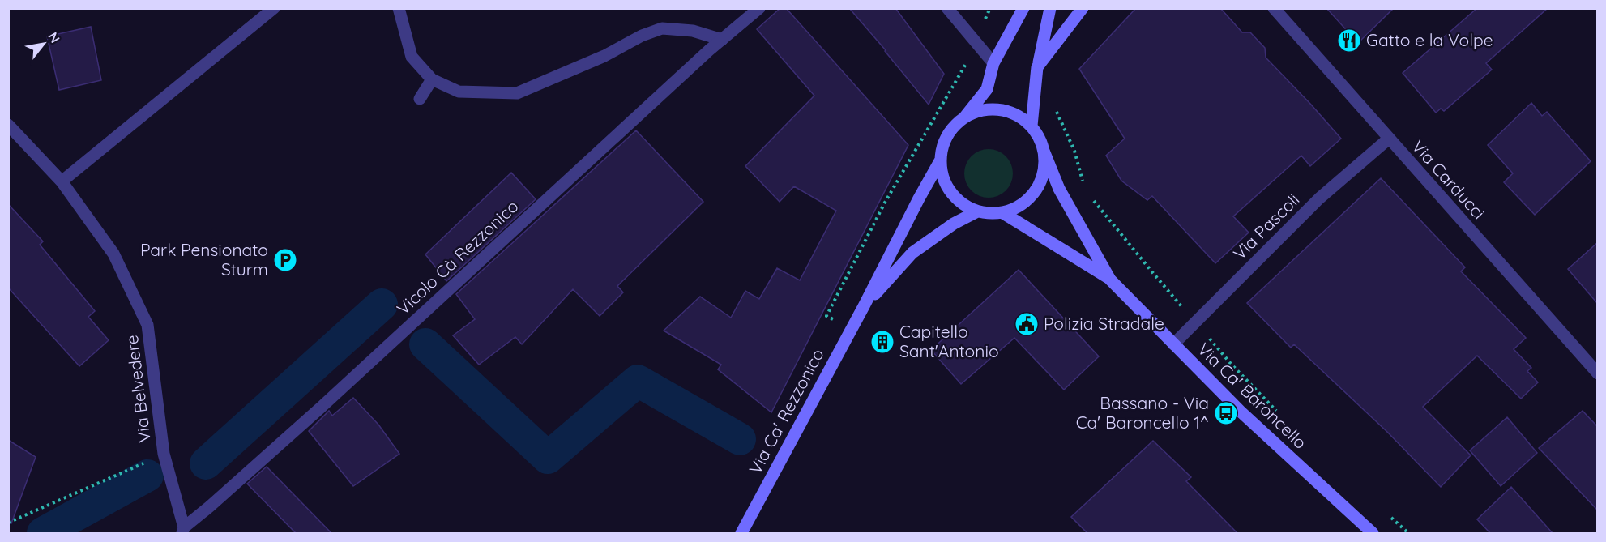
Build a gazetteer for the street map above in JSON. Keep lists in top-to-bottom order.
{
  "streets": {
    "main road": ["Via Ca' Baroncello", "Via Ca' Rezzonico"],
    "street": [
      "Via Carducci",
      "Via Pascoli",
      "Vicolo Cà Rezzonico",
      "Via Belvedere"
    ]
  },
  "crossings": [
    ["Via Carducci", "Via Pascoli"],
    ["Via Pascoli", "Via Ca' Baroncello"],
    ["Vicolo Cà Rezzonico", "Via Belvedere"],
    ["Via Ca' Baroncello", "Via Ca' Rezzonico"]
  ],
  "places": {
    "restaurant": ["Gatto e la Volpe"],
    "parking": ["Park Pensionato Sturm"],
    "public building": ["Polizia Stradale"],
    "building": ["Capitello Sant'Antonio"],
    "bus stop": ["Bassano - Via Ca' Baroncello 1^"]
  },
  "north": "top right"
}
